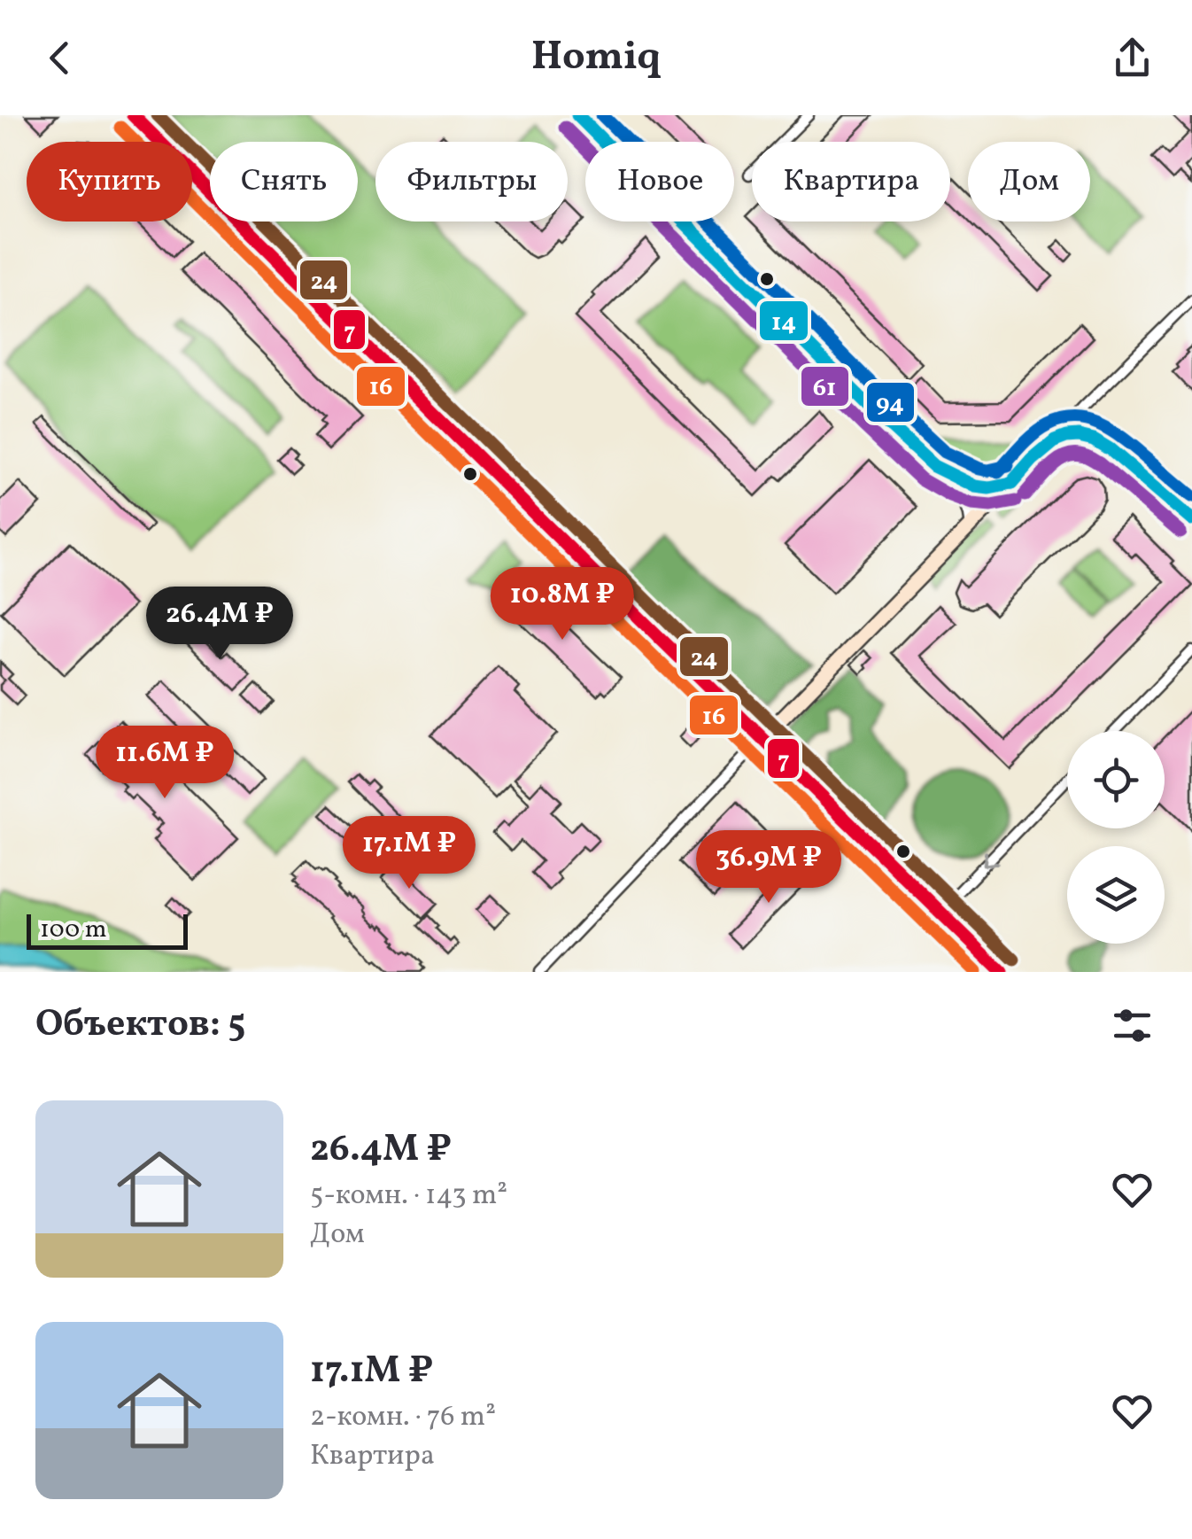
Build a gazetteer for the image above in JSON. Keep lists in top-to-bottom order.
{
  "lines": [
    "transit line 14",
    "transit line 7",
    "transit line 24",
    "transit line 94",
    "transit line 16",
    "transit line 61"
  ],
  "scale_bar": "100 m",
  "page": {
    "header": "Homiq",
    "chip": [
      "Купить",
      "Снять",
      "Фильтры",
      "Новое",
      "Квартира",
      "Дом"
    ],
    "price": [
      "10.8M ₽",
      "26.4M ₽",
      "11.6M ₽",
      "17.1M ₽",
      "36.9M ₽"
    ],
    "scale": "100 m",
    "heading": "Объектов: 5",
    "list": [
      {
        "name": "26.4M ₽",
        "note": "5-комн. · 143 m² · Дом"
      },
      {
        "name": "17.1M ₽",
        "note": "2-комн. · 76 m² · Квартира"
      }
    ]
  }
}
